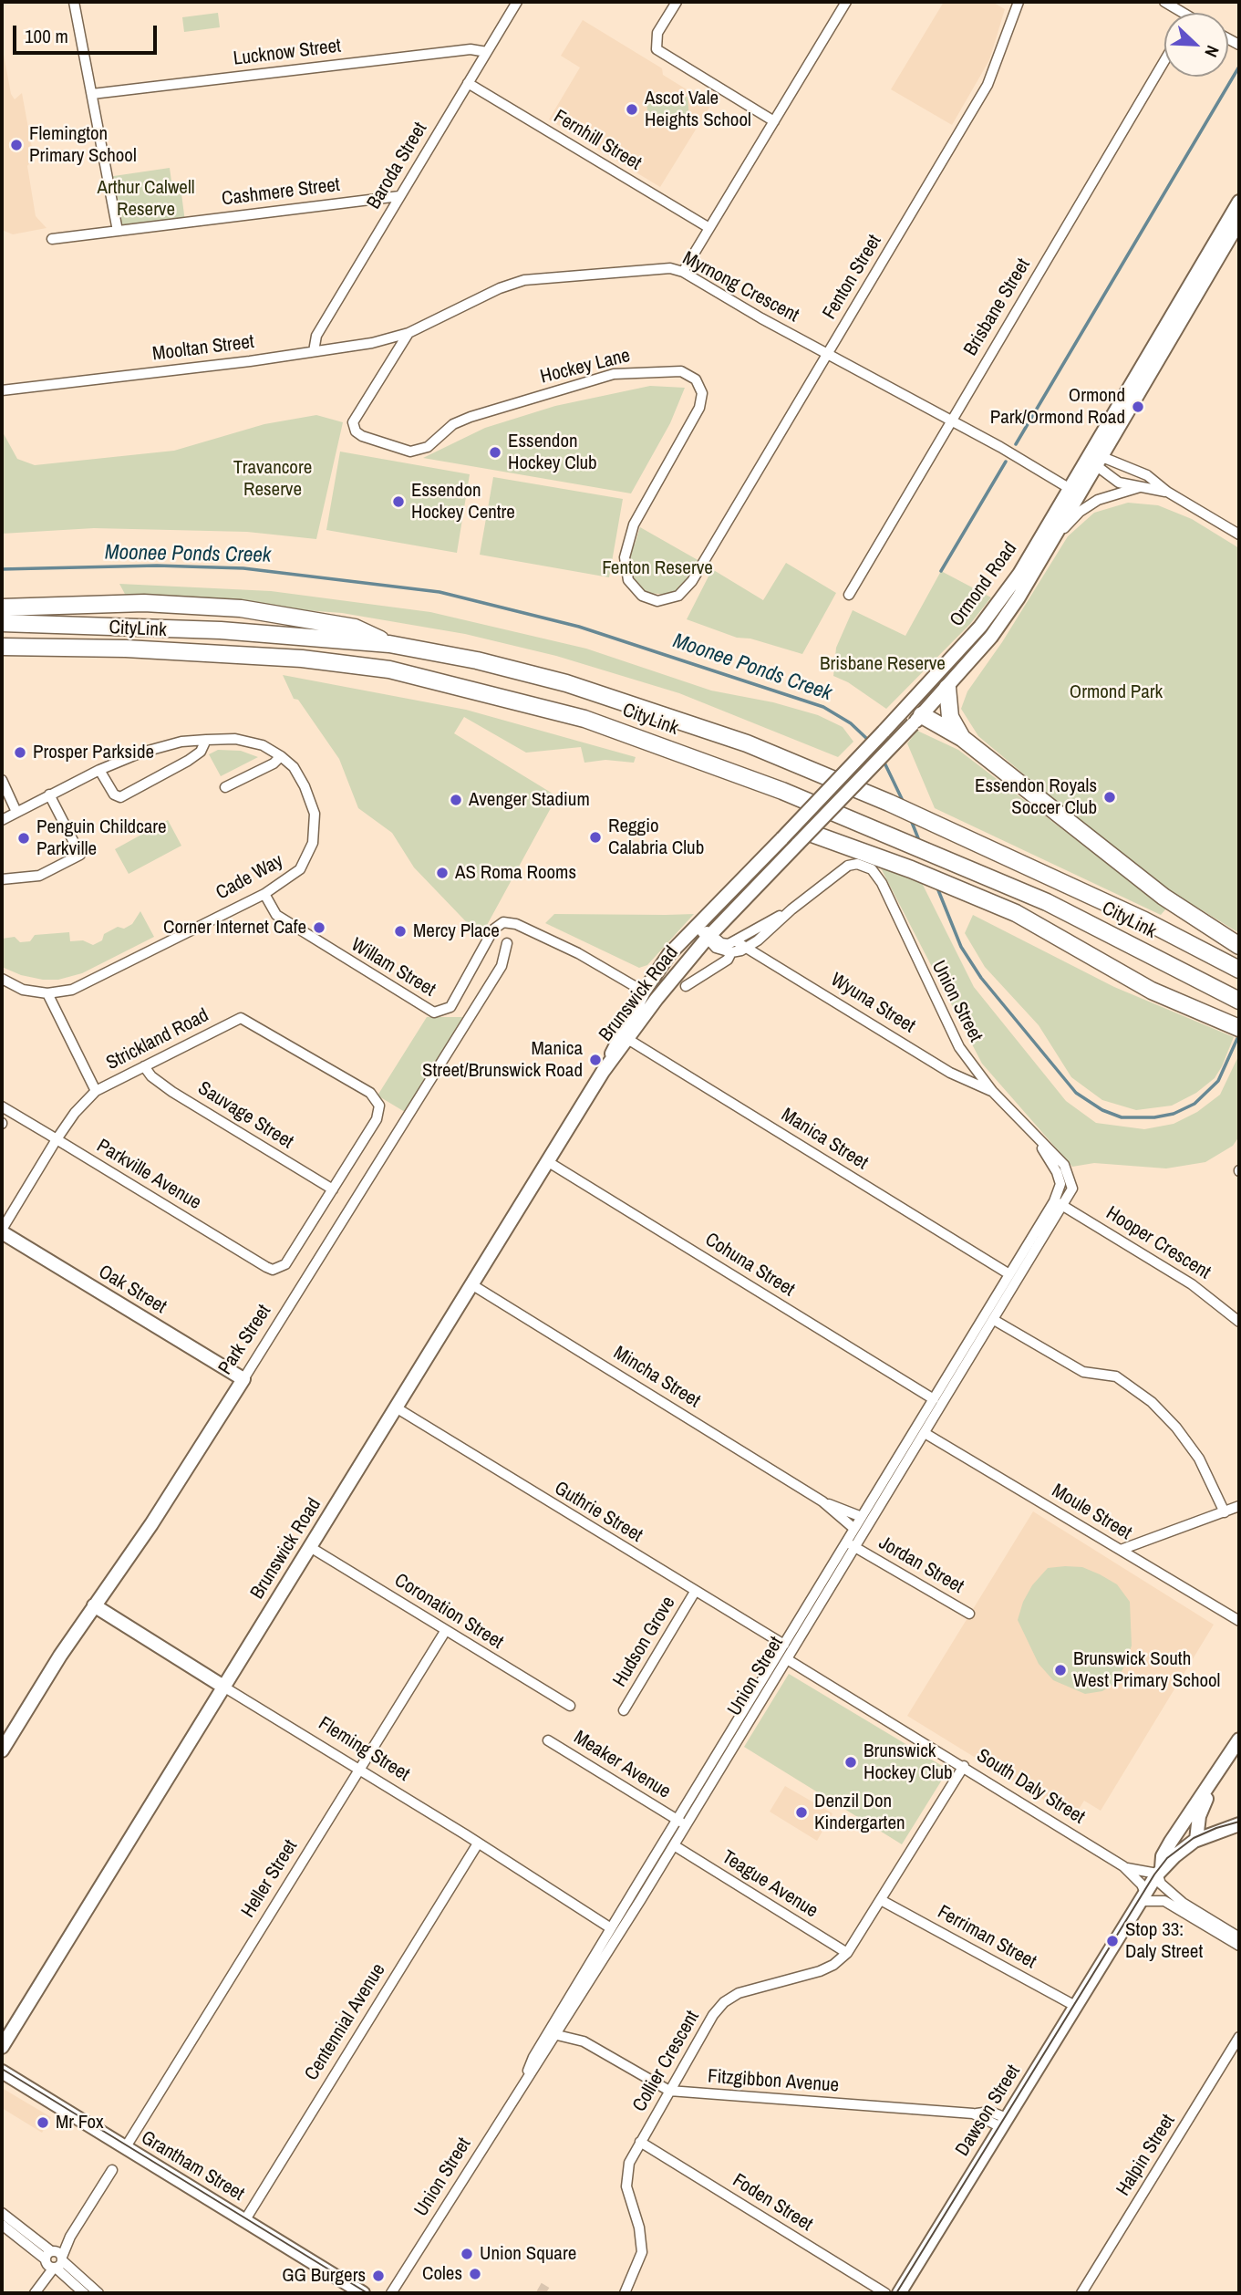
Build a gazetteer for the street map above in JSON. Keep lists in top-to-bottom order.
{
  "streets": {
    "highway": ["CityLink"],
    "main road": [
      "Ormond Road",
      "Brunswick Road",
      "Oak Street",
      "Park Street",
      "Fleming Street",
      "Dawson Street",
      "Grantham Street"
    ],
    "street": [
      "Lucknow Street",
      "Fernhill Street",
      "Baroda Street",
      "Cashmere Street",
      "Fenton Street",
      "Myrnong Crescent",
      "Brisbane Street",
      "Mooltan Street",
      "Hockey Lane",
      "Cade Way",
      "Willam Street",
      "Union Street",
      "Wyuna Street",
      "Strickland Road",
      "Sauvage Street",
      "Manica Street",
      "Parkville Avenue",
      "Hooper Crescent",
      "Cohuna Street",
      "Mincha Street",
      "Guthrie Street",
      "Moule Street",
      "Jordan Street",
      "Coronation Street",
      "Hudson Grove",
      "Meaker Avenue",
      "South Daly Street",
      "Heller Street",
      "Teague Avenue",
      "Ferriman Street",
      "Centennial Avenue",
      "Collier Crescent",
      "Fitzgibbon Avenue",
      "Halpin Street",
      "Foden Street"
    ]
  },
  "crossings": [
    ["Lucknow Street", "Baroda Street"],
    ["Fernhill Street", "Baroda Street"],
    ["Baroda Street", "Cashmere Street"],
    ["Baroda Street", "Mooltan Street"],
    ["Fenton Street", "Myrnong Crescent"],
    ["Fenton Street", "Hockey Lane"],
    ["Myrnong Crescent", "Brisbane Street"],
    ["Myrnong Crescent", "Mooltan Street"],
    ["Myrnong Crescent", "Hockey Lane"],
    ["Myrnong Crescent", "Ormond Road"],
    ["Mooltan Street", "Hockey Lane"],
    ["Ormond Road", "Brunswick Road"],
    ["Cade Way", "Willam Street"],
    ["Willam Street", "Brunswick Road"],
    ["Brunswick Road", "Union Street"],
    ["Brunswick Road", "Wyuna Street"],
    ["Brunswick Road", "Manica Street"],
    ["Brunswick Road", "Cohuna Street"],
    ["Brunswick Road", "Mincha Street"],
    ["Brunswick Road", "Guthrie Street"],
    ["Brunswick Road", "Coronation Street"],
    ["Brunswick Road", "Fleming Street"],
    ["Union Street", "Wyuna Street"],
    ["Union Street", "Manica Street"],
    ["Union Street", "Hooper Crescent"],
    ["Union Street", "Cohuna Street"],
    ["Union Street", "Mincha Street"],
    ["Union Street", "Guthrie Street"],
    ["Union Street", "Moule Street"],
    ["Union Street", "Jordan Street"],
    ["Union Street", "Fleming Street"],
    ["Union Street", "Meaker Avenue"],
    ["Union Street", "South Daly Street"],
    ["Union Street", "Teague Avenue"],
    ["Union Street", "Fitzgibbon Avenue"],
    ["Strickland Road", "Sauvage Street"],
    ["Strickland Road", "Parkville Avenue"],
    ["Strickland Road", "Oak Street"],
    ["Sauvage Street", "Parkville Avenue"],
    ["Oak Street", "Park Street"],
    ["Park Street", "Fleming Street"],
    ["Guthrie Street", "Hudson Grove"],
    ["Coronation Street", "Heller Street"],
    ["Fleming Street", "Heller Street"],
    ["Fleming Street", "Centennial Avenue"],
    ["South Daly Street", "Collier Crescent"],
    ["South Daly Street", "Dawson Street"],
    ["Heller Street", "Grantham Street"],
    ["Teague Avenue", "Collier Crescent"],
    ["Ferriman Street", "Collier Crescent"],
    ["Ferriman Street", "Dawson Street"],
    ["Centennial Avenue", "Grantham Street"],
    ["Collier Crescent", "Fitzgibbon Avenue"],
    ["Collier Crescent", "Foden Street"],
    ["Fitzgibbon Avenue", "Dawson Street"]
  ],
  "water": ["Moonee Ponds Creek"],
  "parks": [
    "Arthur Calwell Reserve",
    "Travancore Reserve",
    "Fenton Reserve",
    "Brisbane Reserve",
    "Ormond Park"
  ],
  "places": [
    "Ascot Vale Heights School",
    "Flemington Primary School",
    "Ormond Park/Ormond Road",
    "Essendon Hockey Club",
    "Essendon Hockey Centre",
    "Prosper Parkside",
    "Essendon Royals Soccer Club",
    "Avenger Stadium",
    "Reggio Calabria Club",
    "Penguin Childcare Parkville",
    "AS Roma Rooms",
    "Corner Internet Cafe",
    "Mercy Place",
    "Manica Street/Brunswick Road",
    "Brunswick South West Primary School",
    "Brunswick Hockey Club",
    "Denzil Don Kindergarten",
    "Stop 33: Daly Street",
    "Mr Fox",
    "Union Square",
    "Coles",
    "GG Burgers"
  ],
  "scale_bar": "100 m",
  "north": "bottom right"
}
